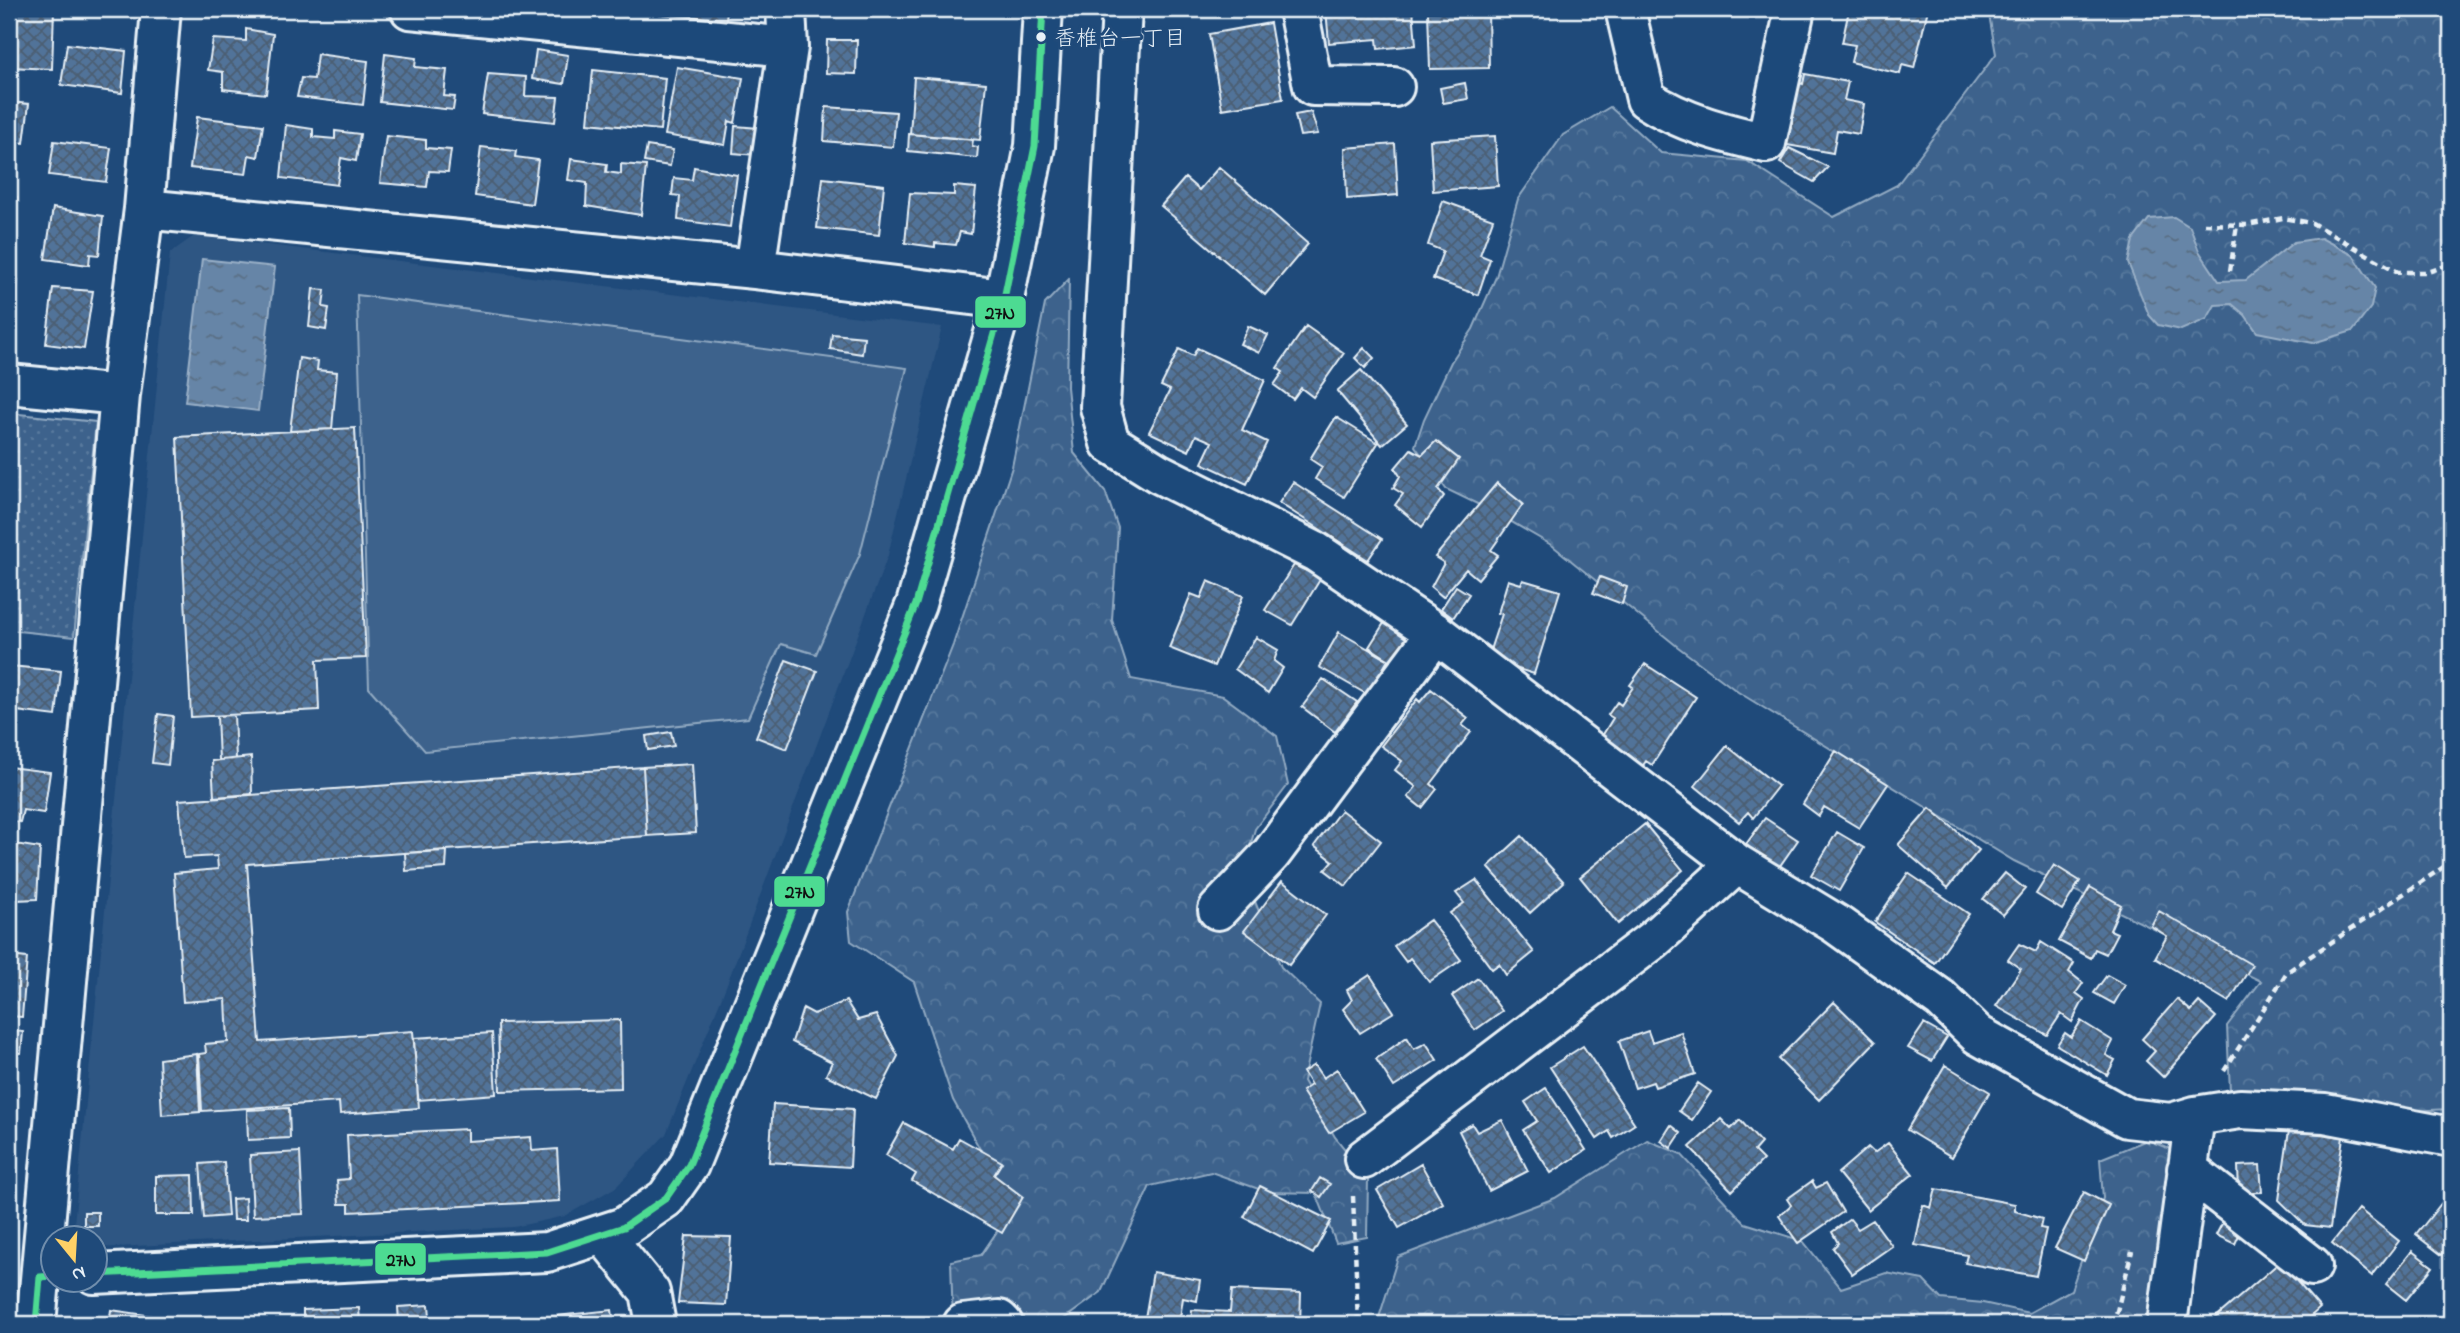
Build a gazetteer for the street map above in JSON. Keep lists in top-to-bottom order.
{
  "places": ["香椎台一丁目"],
  "lines": ["transit line 27N"],
  "north": "bottom"
}
